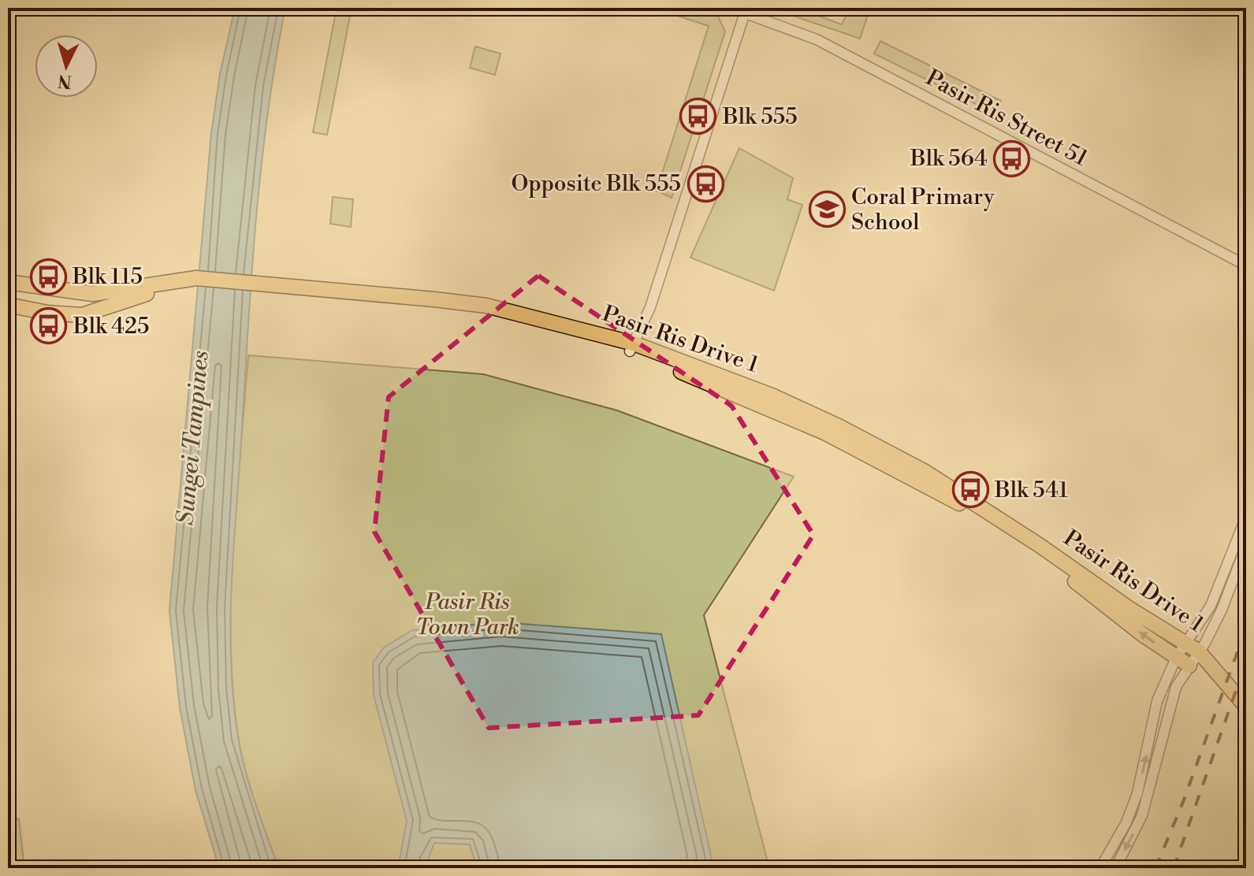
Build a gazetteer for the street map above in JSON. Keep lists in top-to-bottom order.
{
  "streets": {
    "main road": ["Pasir Ris Drive 1"],
    "street": ["Pasir Ris Street 51"]
  },
  "water": ["Sungei Tampines"],
  "parks": ["Pasir Ris Town Park"],
  "places": {
    "bus stop": [
      "Blk 555",
      "Blk 564",
      "Opposite Blk 555",
      "Blk 115",
      "Blk 425",
      "Blk 541"
    ],
    "school or university": ["Coral Primary School"]
  },
  "north": "bottom"
}
